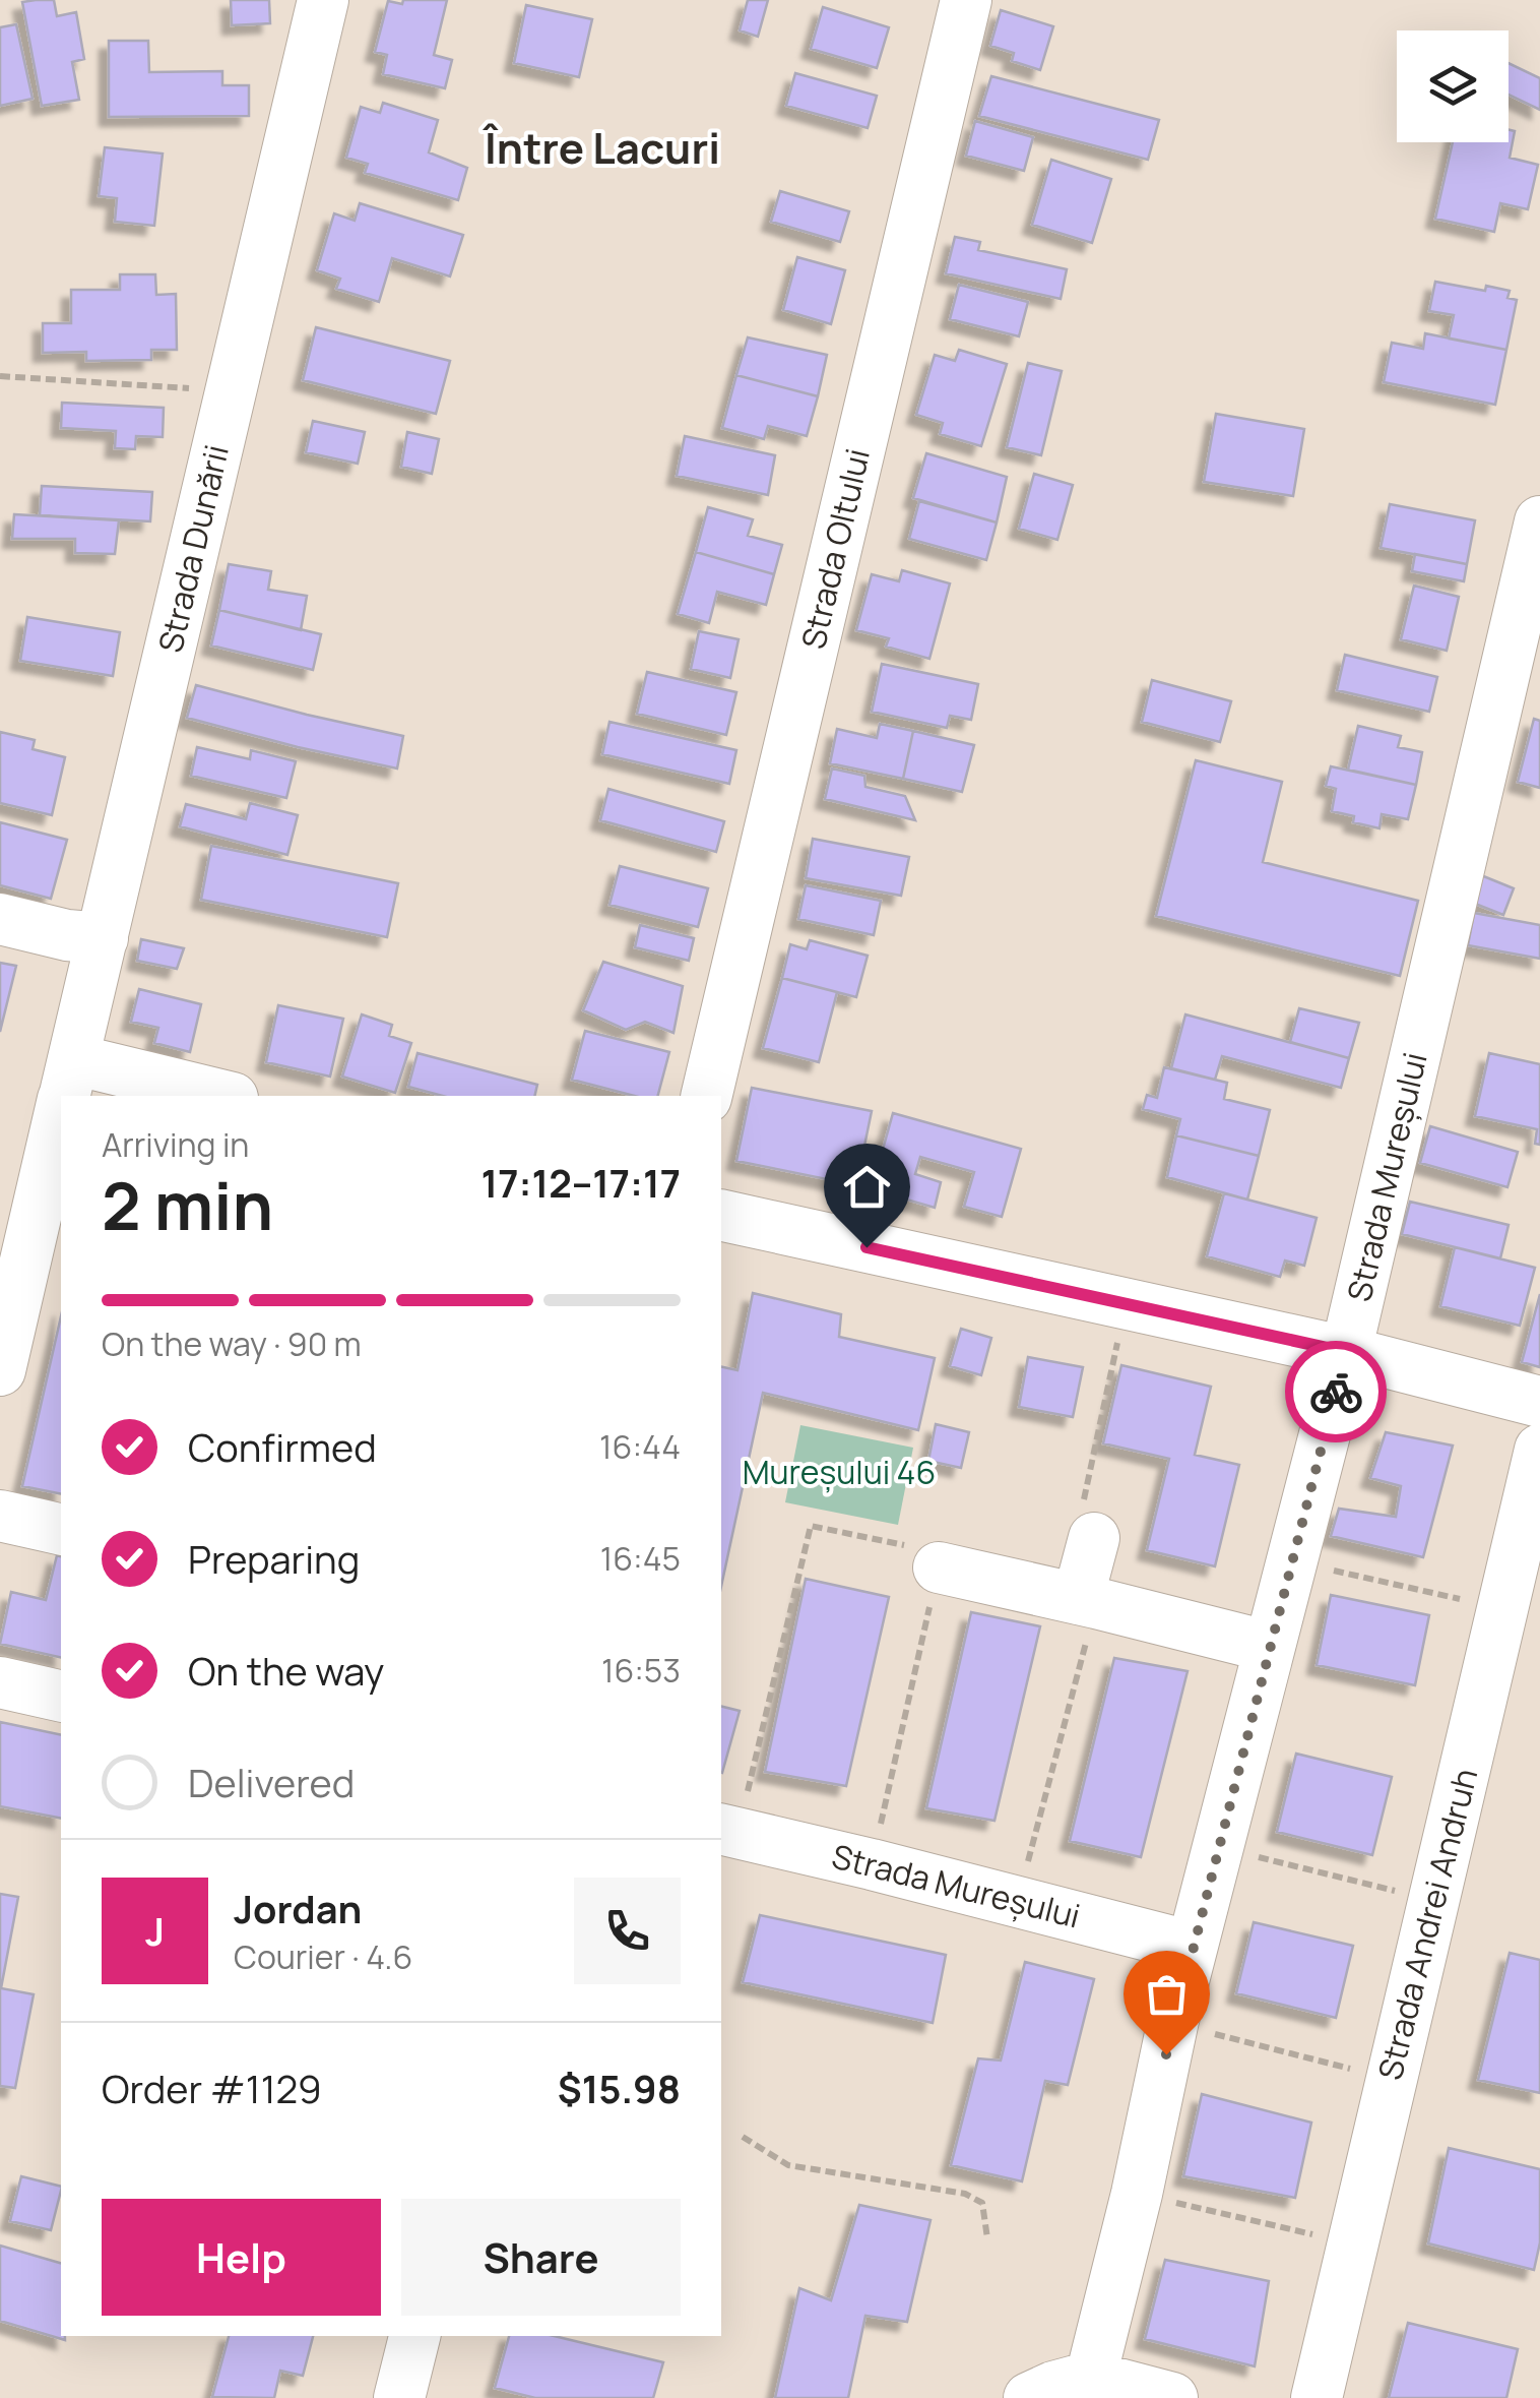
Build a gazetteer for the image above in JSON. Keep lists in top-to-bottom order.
{
  "streets": {
    "street": [
      "Strada Dunării",
      "Strada Oltului",
      "Strada Mureșului",
      "Strada Andrei Andruh"
    ]
  },
  "districts": ["Între Lacuri"],
  "parks": ["Mureșului 46"],
  "page": {
    "heading": ["2 min", "Arriving in", "17:12–17:17"],
    "panel": [
      "Jordan",
      "Courier · 4.6",
      "Order #1129",
      "$15.98"
    ],
    "bar": "On the way · 90 m",
    "list": [
      ["Confirmed", "16:44"],
      ["Preparing", "16:45"],
      ["On the way", "16:53"],
      "Delivered"
    ],
    "round": "J",
    "buttons": ["Help", "Share"]
  }
}
